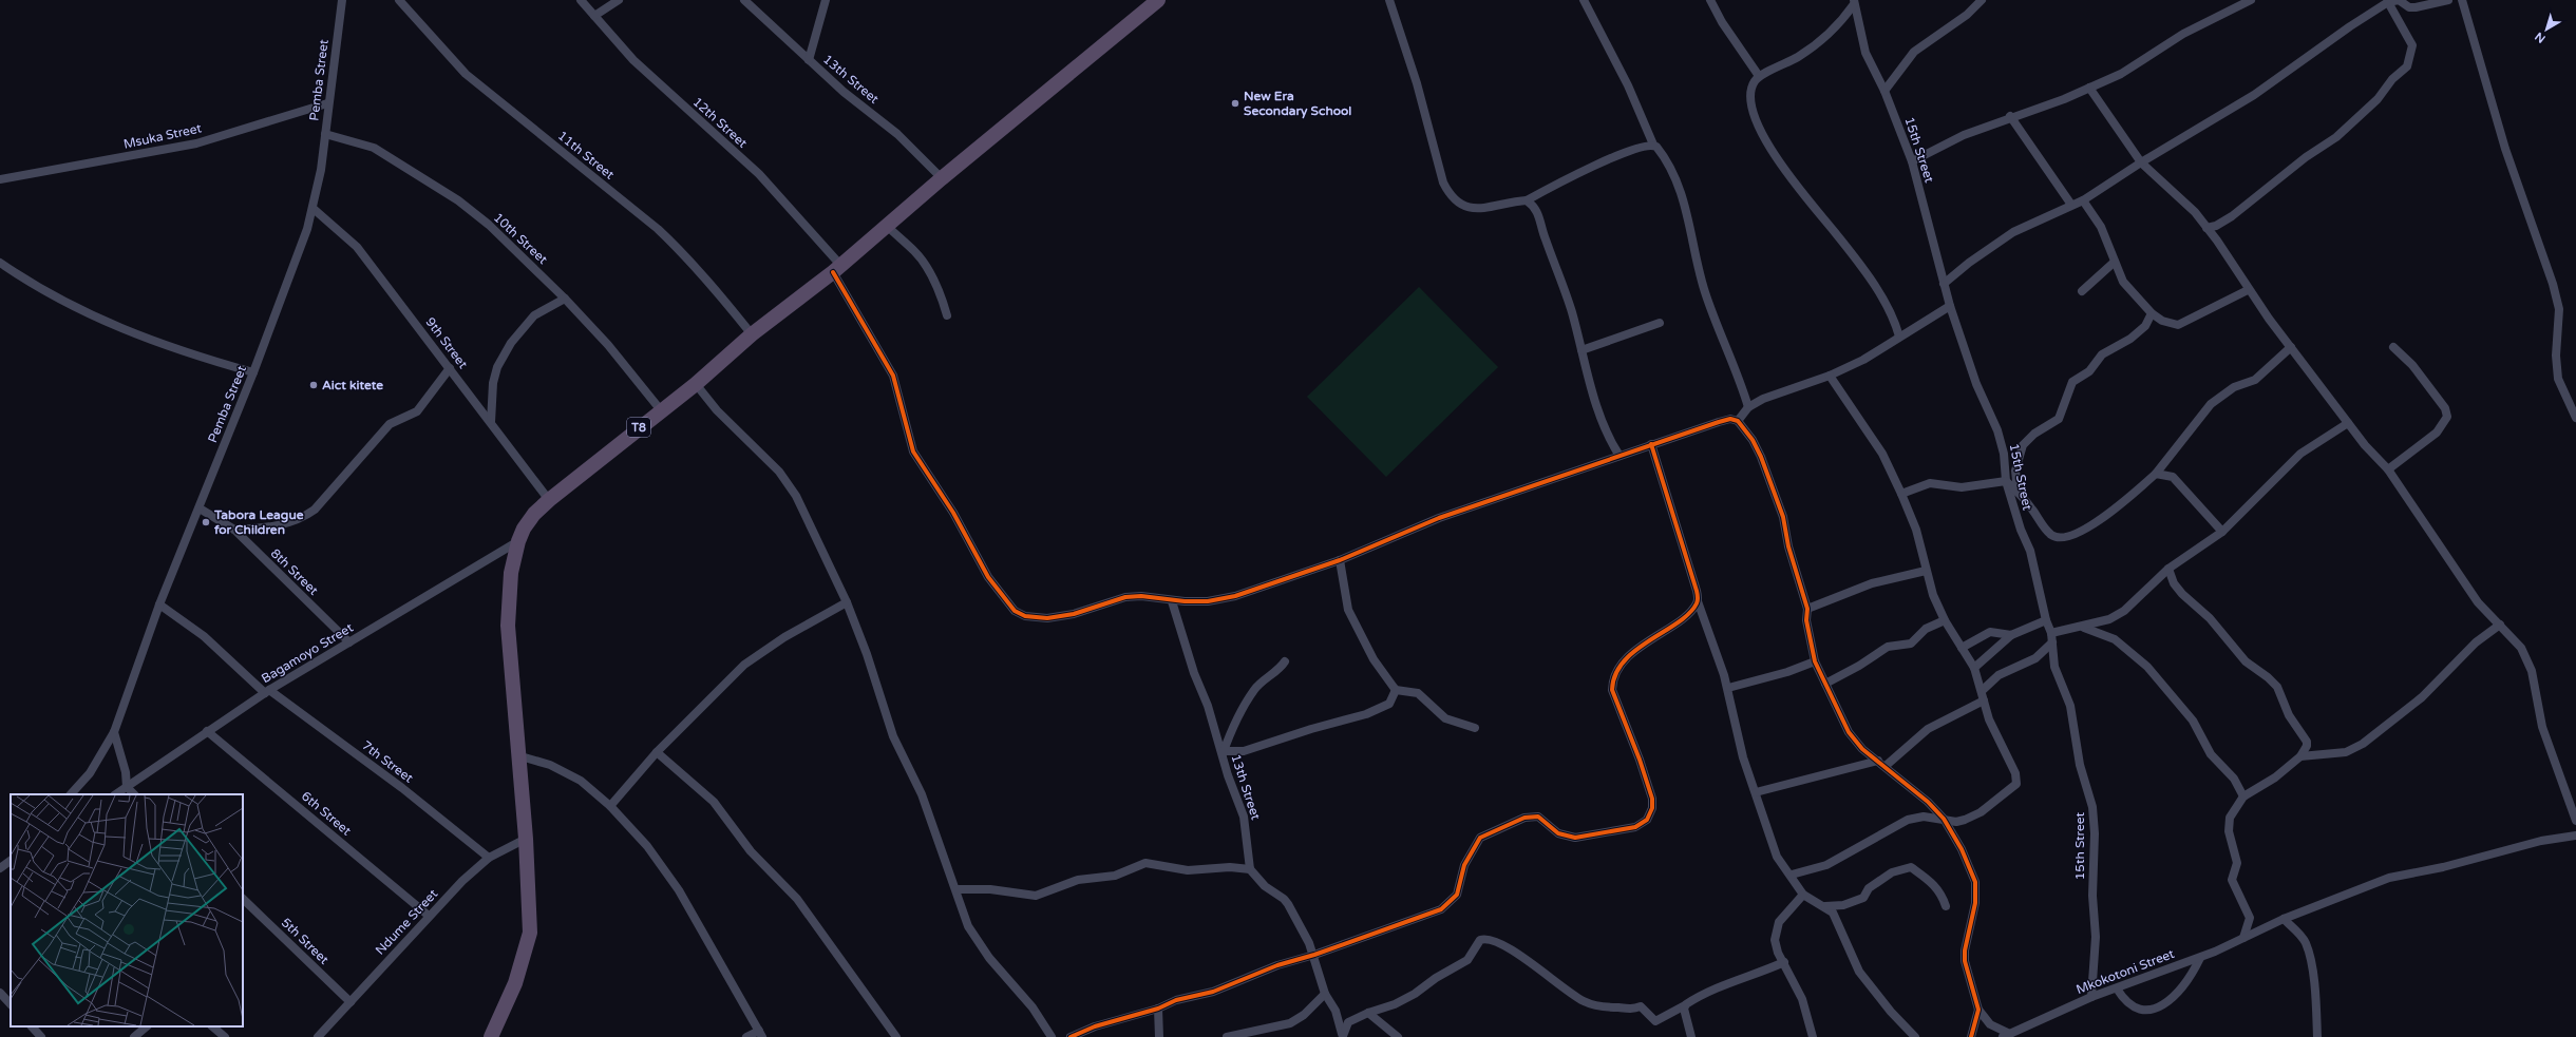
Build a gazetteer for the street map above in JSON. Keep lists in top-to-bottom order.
{
  "streets": {
    "highway": ["T8"],
    "street": [
      "13th Street",
      "Pemba Street",
      "12th Street",
      "Msuka Street",
      "15th Street",
      "11th Street",
      "10th Street",
      "9th Street",
      "8th Street",
      "Bagamoyo Street",
      "7th Street",
      "6th Street",
      "Ndume Street",
      "5th Street",
      "Mkokotoni Street"
    ]
  },
  "crossings": [
    ["13th Street", "12th Street"],
    ["13th Street", "T8"],
    ["Pemba Street", "Msuka Street"],
    ["Pemba Street", "10th Street"],
    ["Pemba Street", "9th Street"],
    ["Pemba Street", "8th Street"],
    ["Pemba Street", "7th Street"],
    ["12th Street", "T8"],
    ["15th Street", "Mkokotoni Street"],
    ["11th Street", "T8"],
    ["10th Street", "T8"],
    ["9th Street", "T8"],
    ["T8", "Bagamoyo Street"],
    ["T8", "Ndume Street"],
    ["8th Street", "Bagamoyo Street"],
    ["Bagamoyo Street", "7th Street"],
    ["Bagamoyo Street", "6th Street"],
    ["7th Street", "Ndume Street"],
    ["6th Street", "Ndume Street"],
    ["Ndume Street", "5th Street"]
  ],
  "places": ["New Era Secondary School", "Aict kitete", "Tabora League for Children"],
  "north": "bottom left"
}
